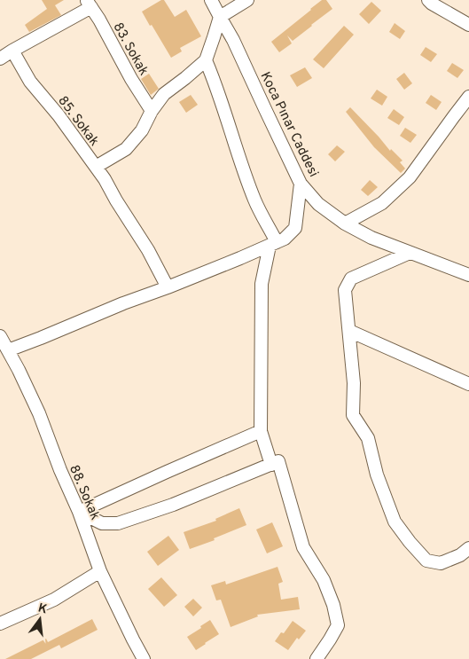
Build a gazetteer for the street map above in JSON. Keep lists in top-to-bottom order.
{
  "streets": {
    "street": [
      "83. Sokak",
      "85. Sokak",
      "Koca Pınar Caddesi",
      "88. Sokak"
    ]
  },
  "north": "top"
}
